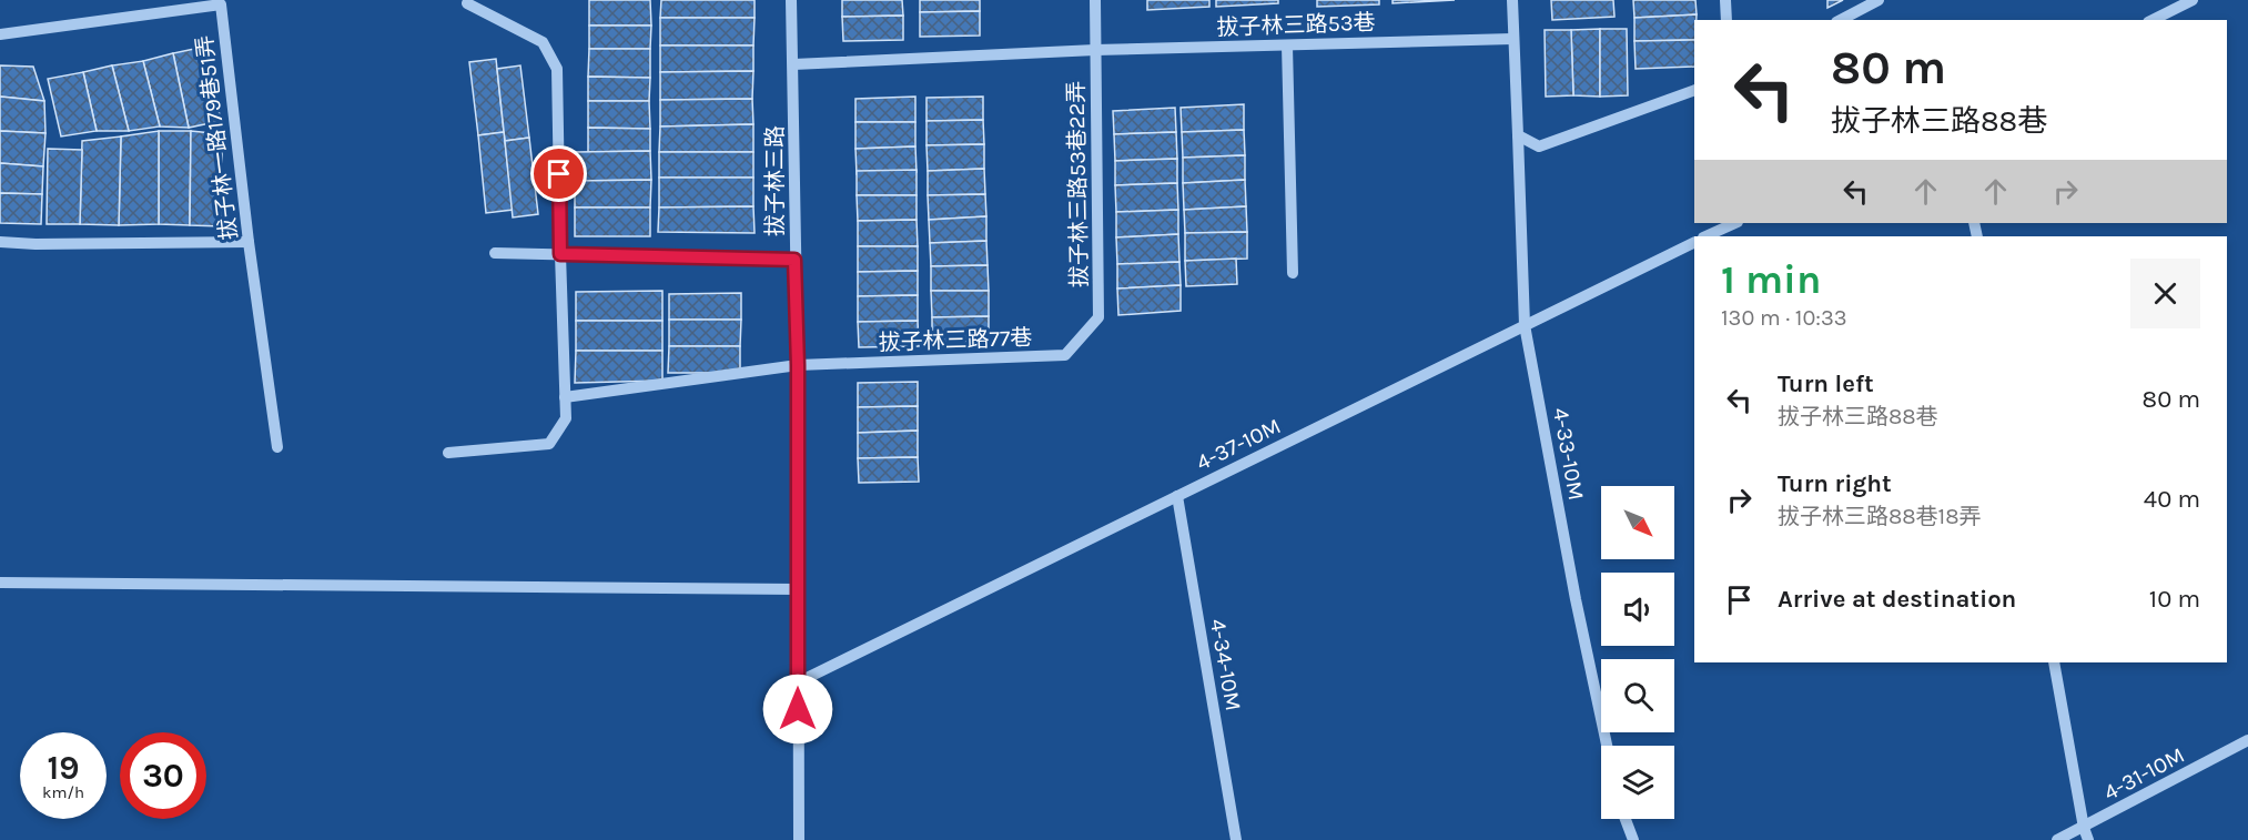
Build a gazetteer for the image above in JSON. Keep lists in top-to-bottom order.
{
  "streets": {
    "street": [
      "拔子林三路53巷",
      "拔子林一路179巷51弄",
      "拔子林三路",
      "拔子林三路53巷22弄",
      "拔子林三路77巷",
      "4-37-10M",
      "4-33-10M",
      "4-34-10M",
      "4-31-10M"
    ]
  },
  "crossings": [
    ["拔子林三路53巷", "拔子林三路"],
    ["拔子林三路53巷", "拔子林三路53巷22弄"],
    ["拔子林三路", "拔子林三路77巷"],
    ["拔子林三路", "4-37-10M"],
    ["拔子林三路53巷22弄", "拔子林三路77巷"],
    ["4-37-10M", "4-33-10M"],
    ["4-37-10M", "4-34-10M"]
  ],
  "north": "bottom right",
  "page": {
    "turn": ["80 m", "拔子林三路88巷"],
    "heading": ["1 min", "130 m · 10:33"],
    "list": [
      {
        "name": "Turn left",
        "note": "拔子林三路88巷",
        "value": "80 m"
      },
      {
        "name": "Turn right",
        "note": "拔子林三路88巷18弄",
        "value": "40 m"
      },
      {
        "name": "Arrive at destination",
        "value": "10 m"
      }
    ],
    "speed": "19 km/h",
    "limit": "30"
  }
}
